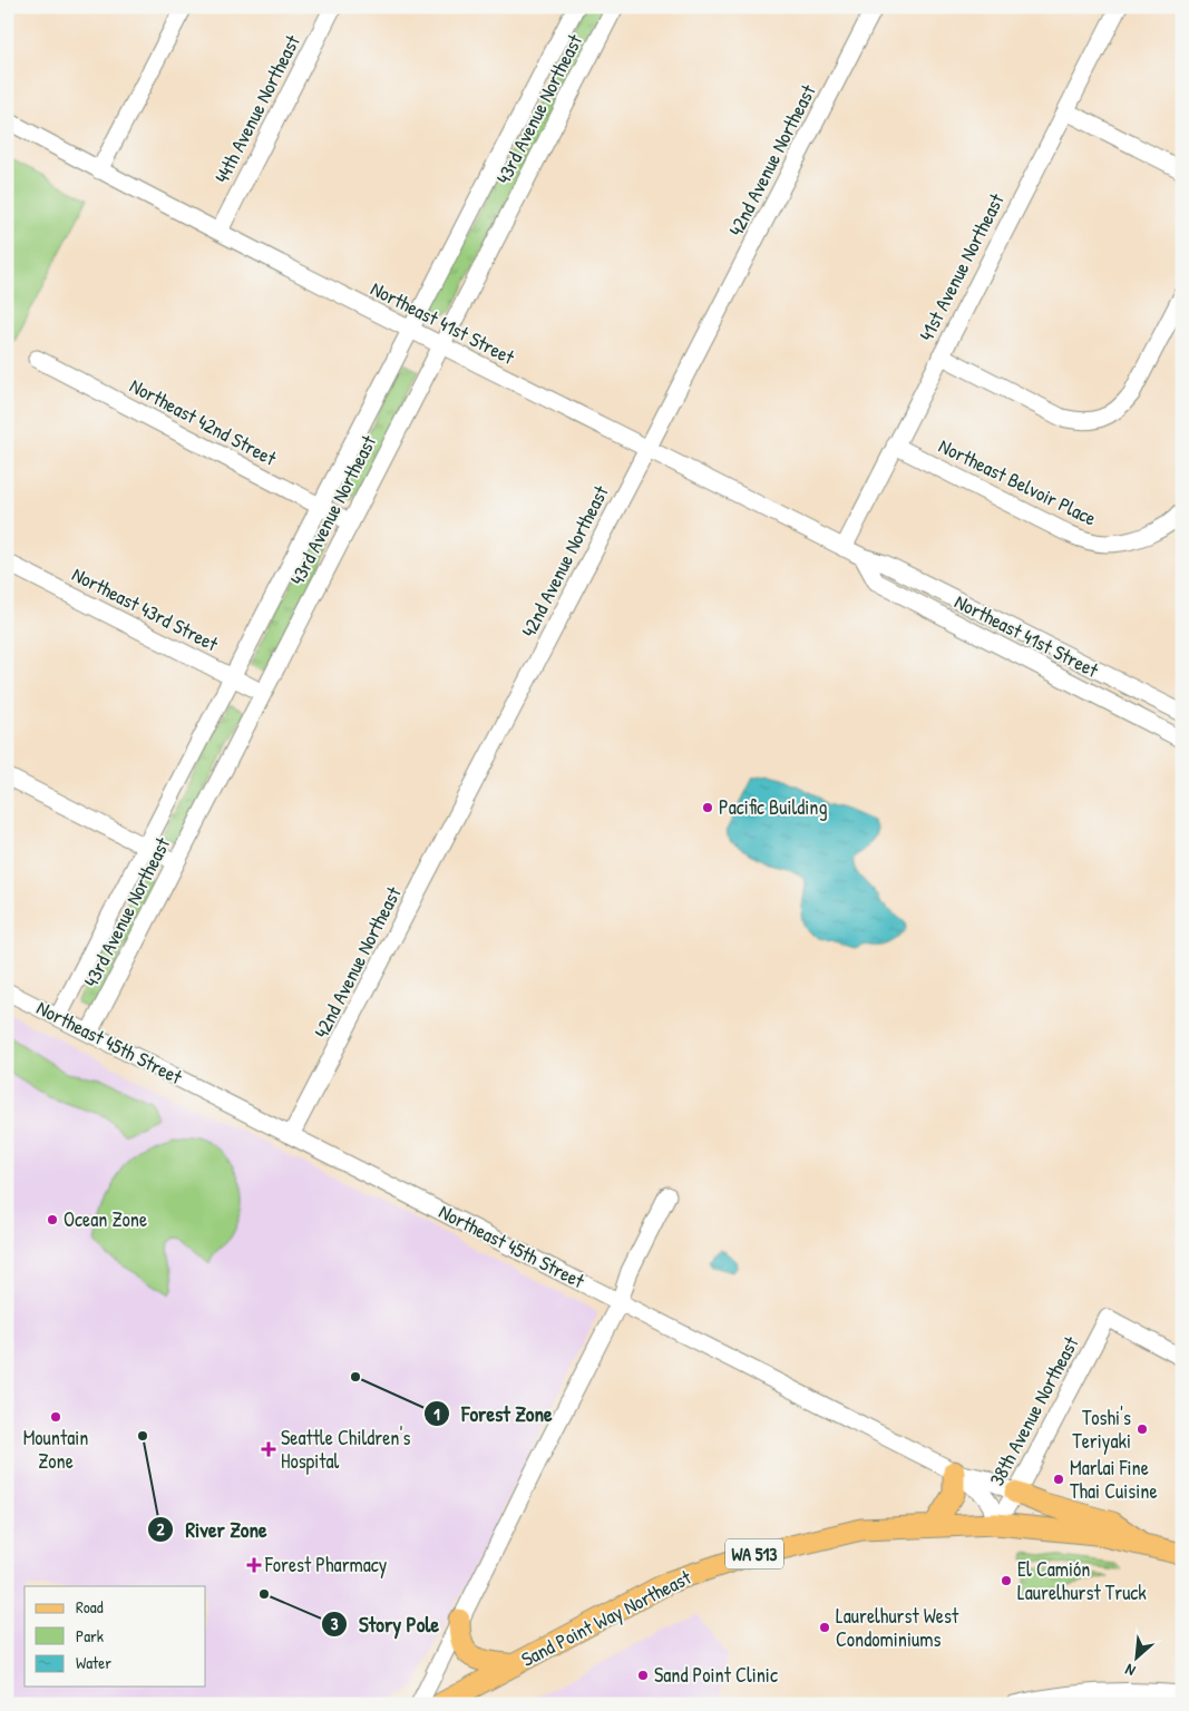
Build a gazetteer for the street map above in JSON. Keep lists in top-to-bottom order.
{
  "streets": {
    "main road": ["WA 513", "Sand Point Way Northeast"],
    "street": [
      "44th Avenue Northeast",
      "43rd Avenue Northeast",
      "42nd Avenue Northeast",
      "41st Avenue Northeast",
      "Northeast 41st Street",
      "Northeast 42nd Street",
      "Northeast Belvoir Place",
      "Northeast 43rd Street",
      "Northeast 45th Street",
      "38th Avenue Northeast"
    ]
  },
  "crossings": [
    ["44th Avenue Northeast", "Northeast 41st Street"],
    ["43rd Avenue Northeast", "Northeast 41st Street"],
    ["43rd Avenue Northeast", "Northeast 42nd Street"],
    ["43rd Avenue Northeast", "Northeast 43rd Street"],
    ["43rd Avenue Northeast", "Northeast 45th Street"],
    ["42nd Avenue Northeast", "Northeast 41st Street"],
    ["42nd Avenue Northeast", "Northeast 45th Street"],
    ["41st Avenue Northeast", "Northeast 41st Street"],
    ["41st Avenue Northeast", "Northeast Belvoir Place"],
    ["Northeast 45th Street", "38th Avenue Northeast"],
    ["Northeast 45th Street", "Sand Point Way Northeast"],
    ["38th Avenue Northeast", "Sand Point Way Northeast"],
    ["WA 513", "Sand Point Way Northeast"]
  ],
  "places": {
    "other": [
      "Pacific Building",
      "Ocean Zone",
      "Forest Zone",
      "Mountain Zone",
      "Toshi's Teriyaki",
      "River Zone",
      "Marlai Fine Thai Cuisine",
      "El Camión Laurelhurst Truck",
      "Story Pole",
      "Laurelhurst West Condominiums",
      "Sand Point Clinic"
    ],
    "health": ["Seattle Children's Hospital", "Forest Pharmacy"]
  },
  "legend": ["Road", "Park", "Water"],
  "north": "bottom left"
}
